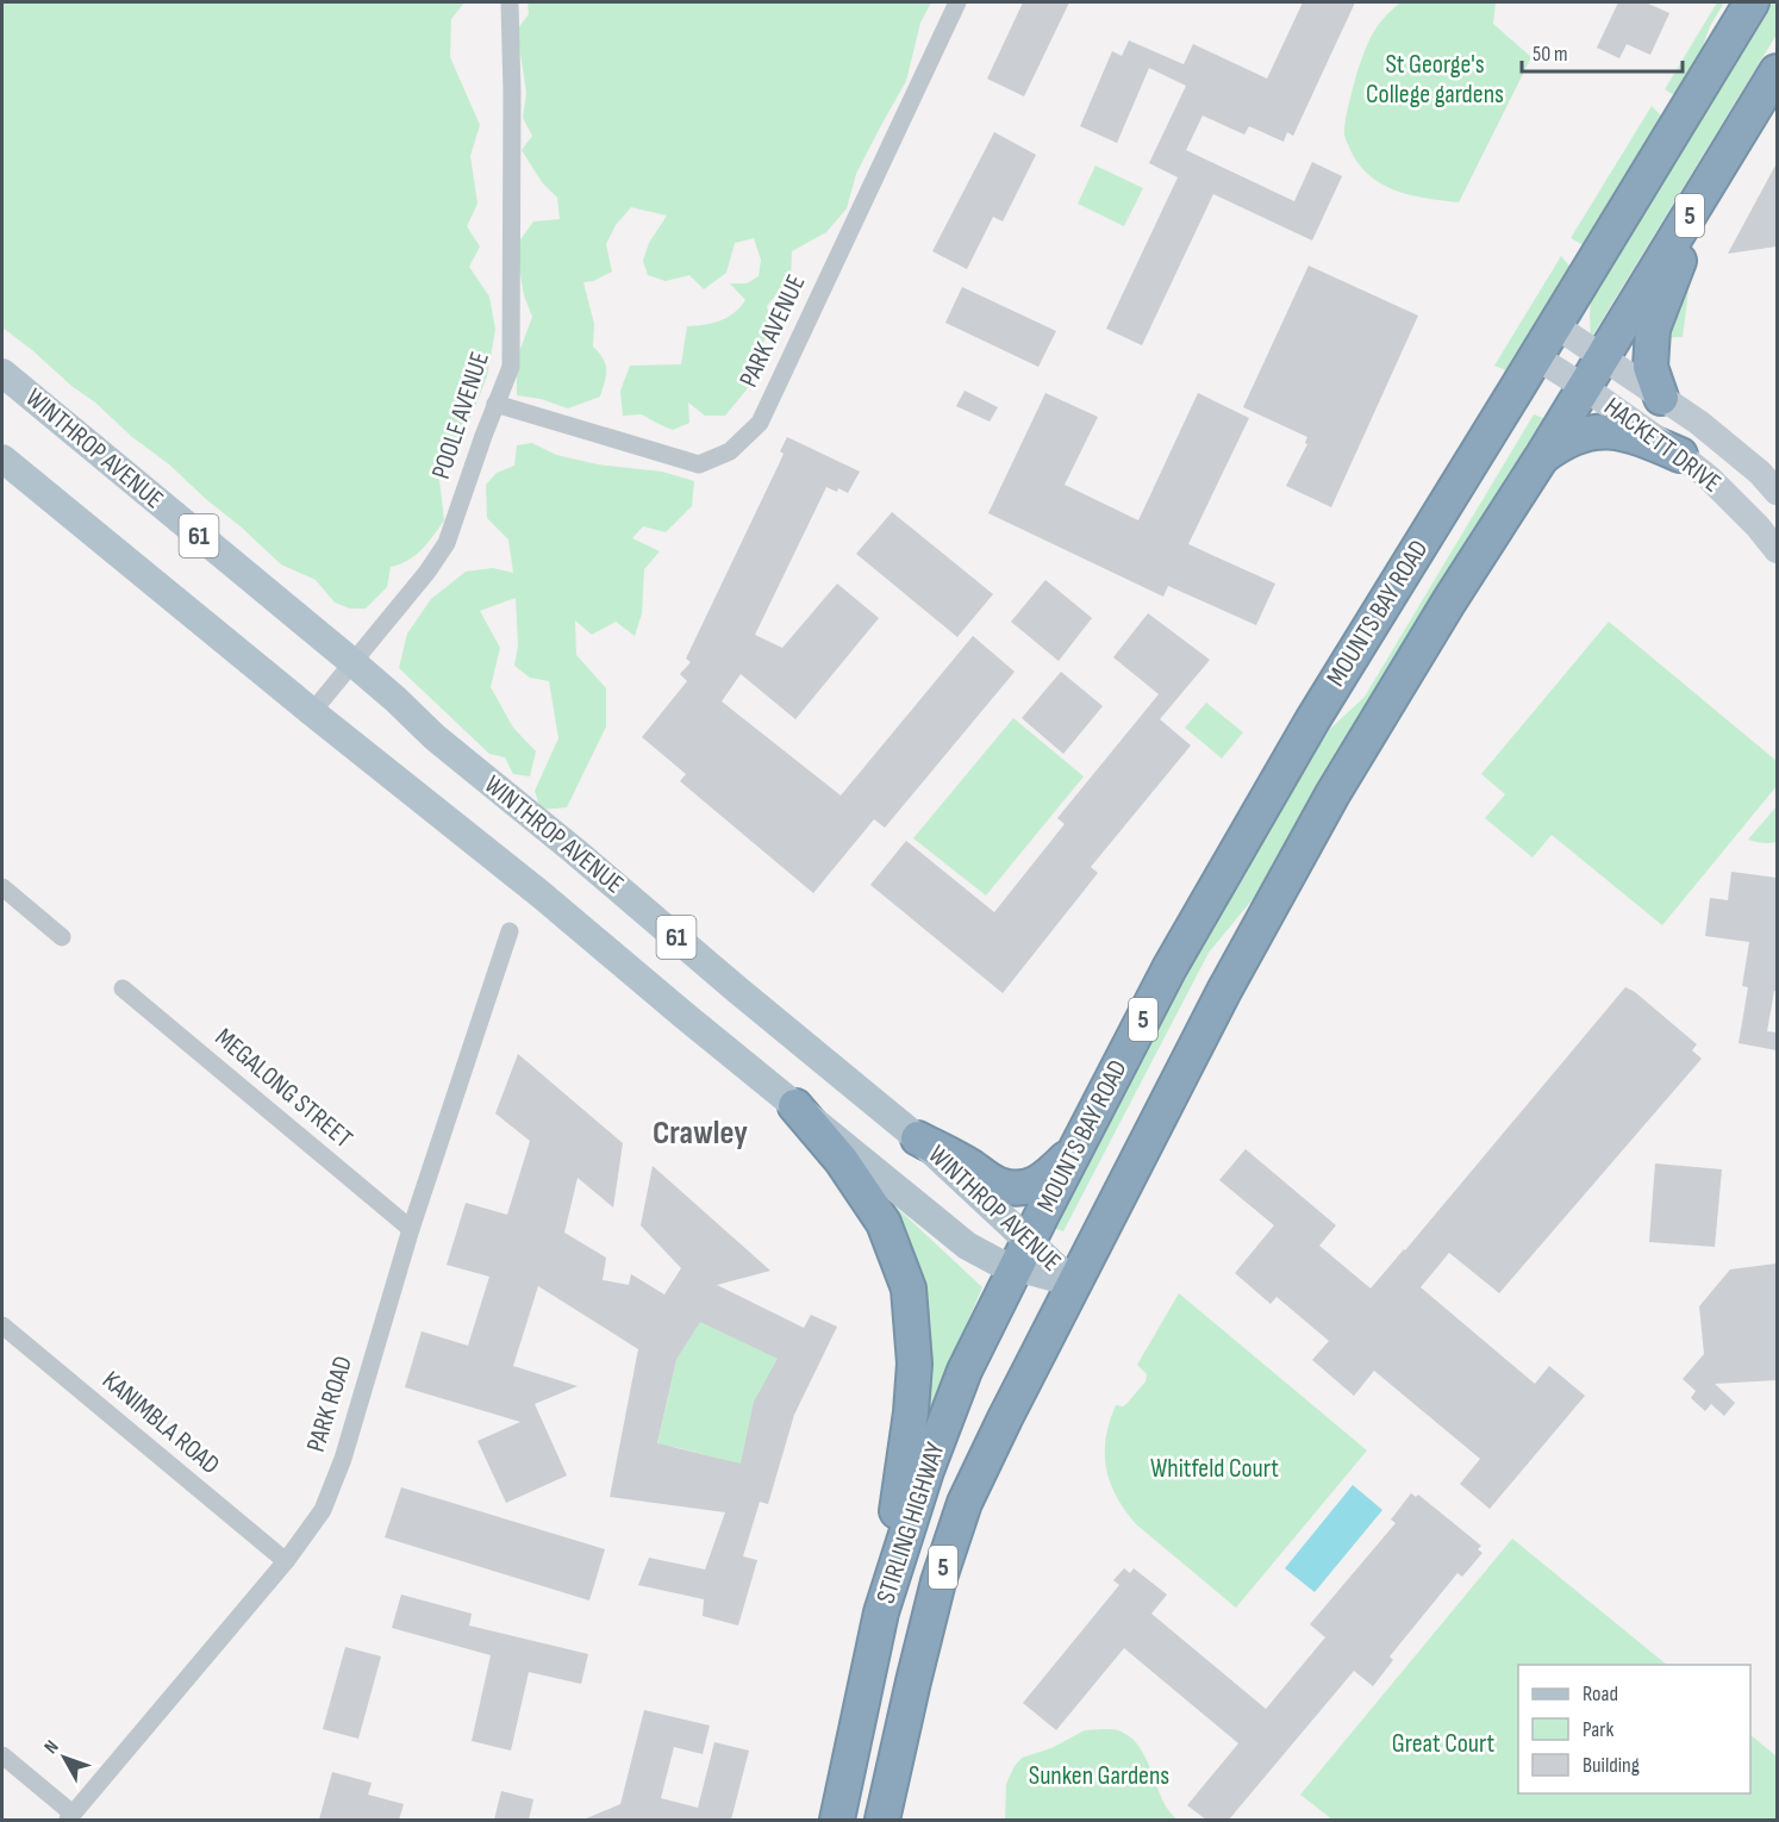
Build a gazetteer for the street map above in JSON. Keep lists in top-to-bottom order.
{
  "streets": {
    "highway": [
      "5",
      "61",
      "MOUNTS BAY ROAD",
      "STIRLING HIGHWAY"
    ],
    "main road": ["HACKETT DRIVE", "WINTHROP AVENUE"],
    "street": [
      "PARK AVENUE",
      "POOLE AVENUE",
      "MEGALONG STREET",
      "PARK ROAD",
      "KANIMBLA ROAD"
    ]
  },
  "crossings": [
    ["PARK AVENUE", "POOLE AVENUE"],
    ["POOLE AVENUE", "WINTHROP AVENUE"],
    ["HACKETT DRIVE", "MOUNTS BAY ROAD"],
    ["WINTHROP AVENUE", "61"],
    ["WINTHROP AVENUE", "MOUNTS BAY ROAD"],
    ["WINTHROP AVENUE", "STIRLING HIGHWAY"],
    ["61", "MOUNTS BAY ROAD"],
    ["MOUNTS BAY ROAD", "STIRLING HIGHWAY"],
    ["MEGALONG STREET", "PARK ROAD"],
    ["PARK ROAD", "KANIMBLA ROAD"]
  ],
  "districts": ["Crawley"],
  "parks": [
    "St George's College gardens",
    "Whitfeld Court",
    "Great Court",
    "Sunken Gardens"
  ],
  "legend": ["Road", "Park", "Building"],
  "scale_bar": "50 m",
  "north": "top left"
}
